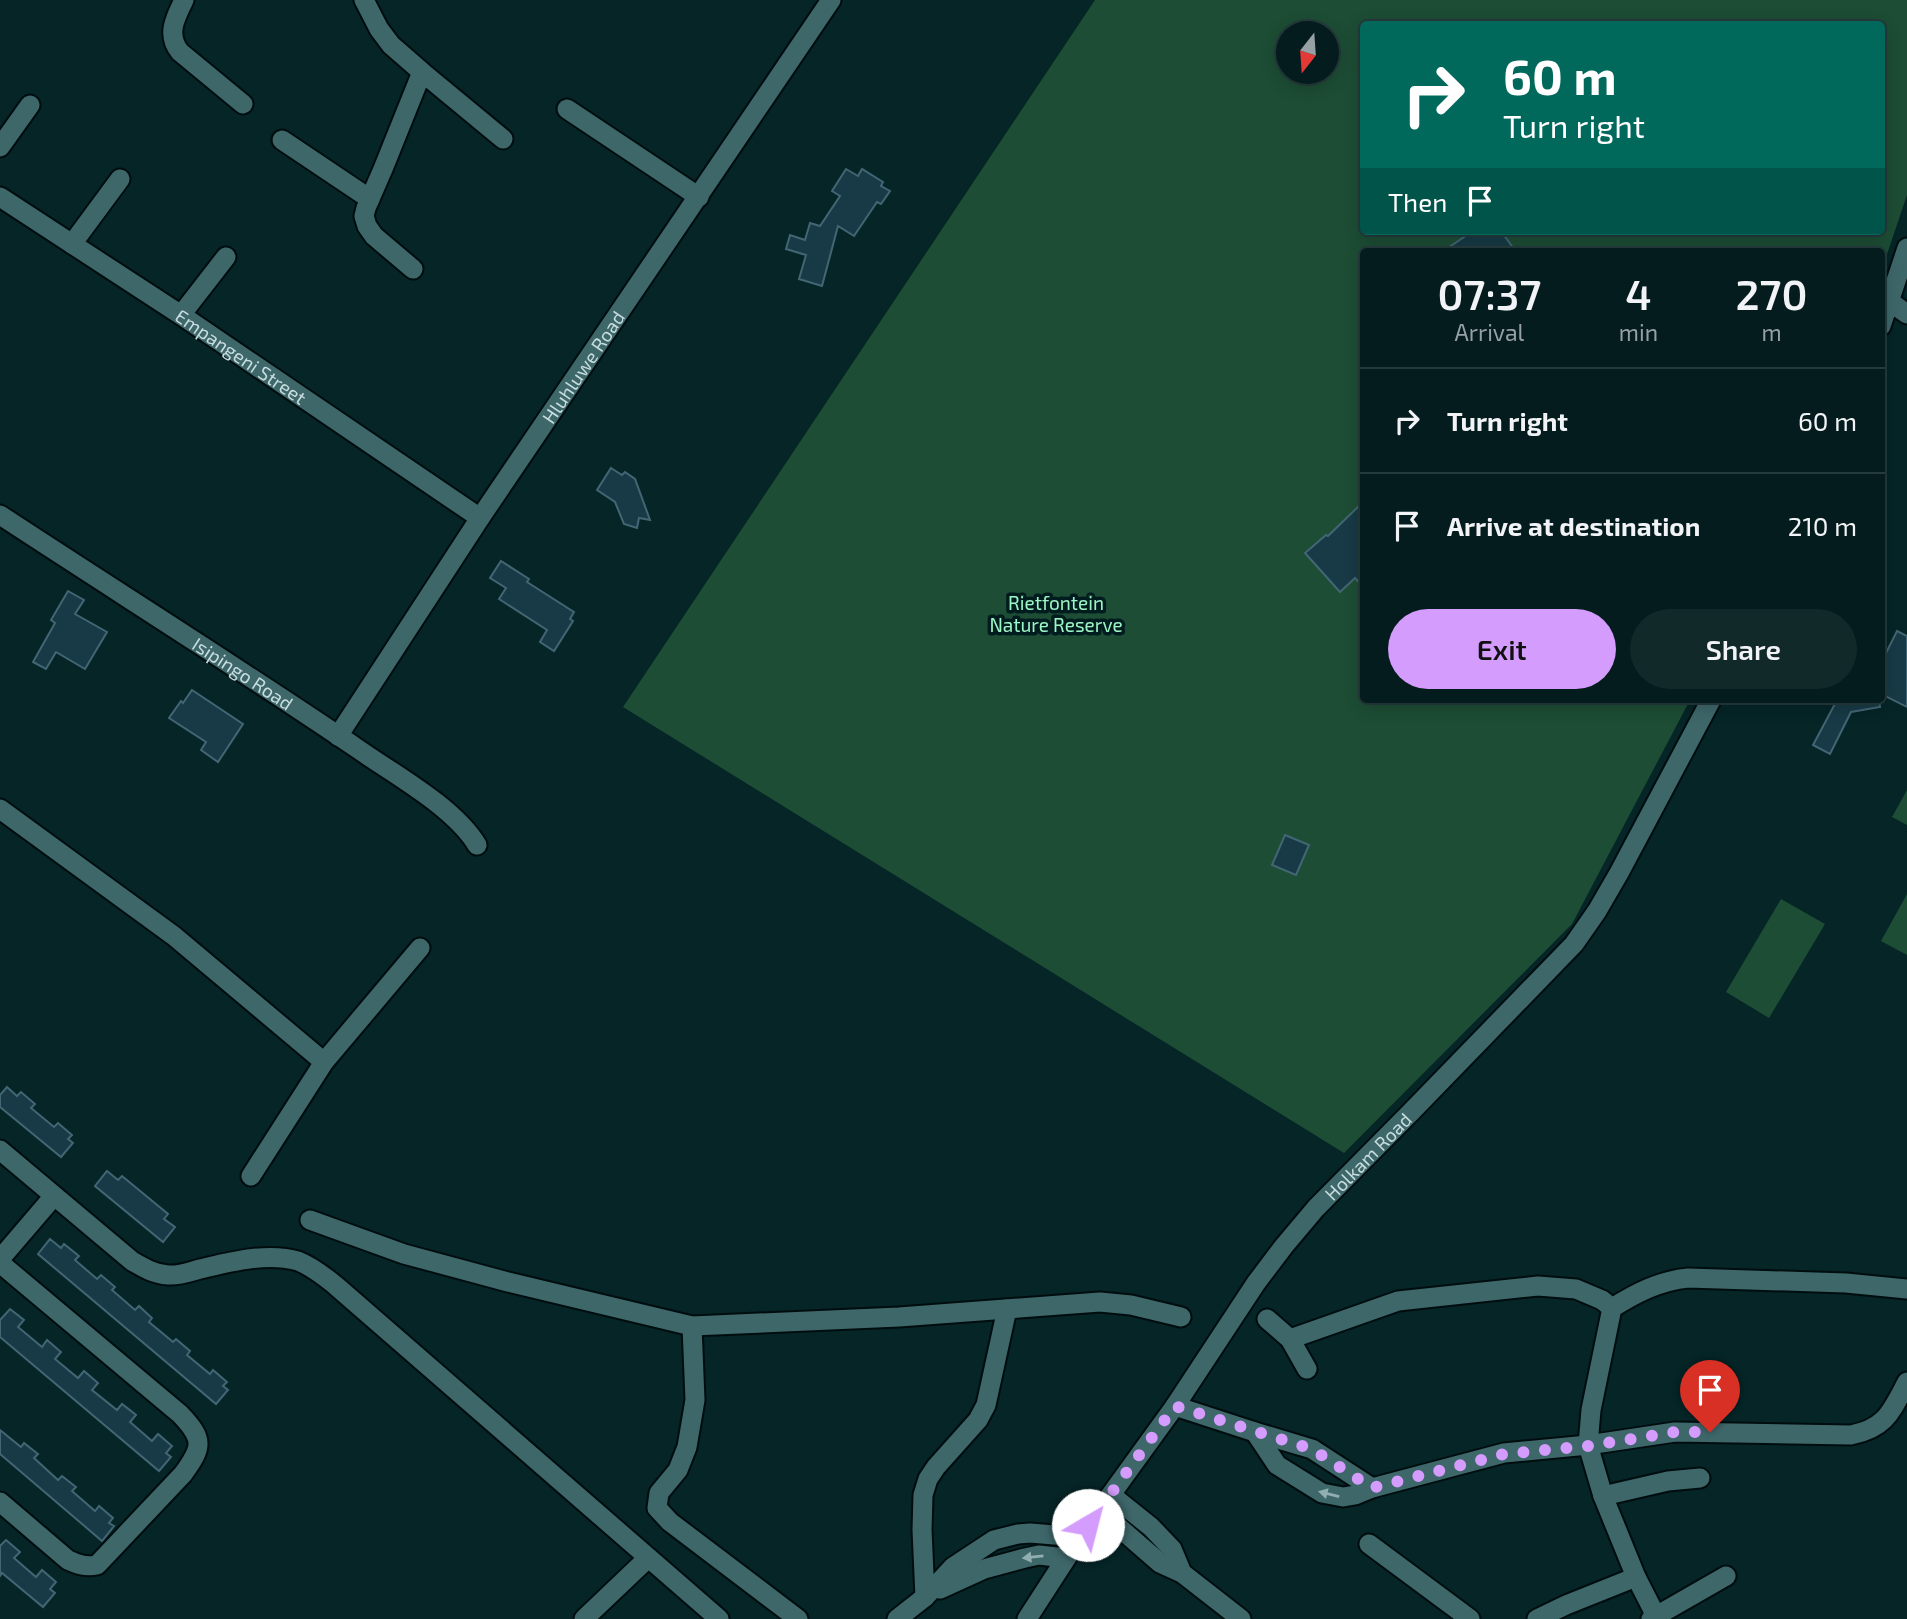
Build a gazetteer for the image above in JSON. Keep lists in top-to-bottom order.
{
  "streets": {
    "street": [
      "Empangeni Street",
      "Hluhluwe Road",
      "Isipingo Road",
      "Holkam Road"
    ]
  },
  "crossings": [
    ["Empangeni Street", "Hluhluwe Road"],
    ["Hluhluwe Road", "Isipingo Road"]
  ],
  "parks": ["Rietfontein Nature Reserve"],
  "north": "bottom",
  "page": {
    "turn": ["60 m", "Turn right"],
    "then": "Then",
    "eta": [
      "07:37",
      "Arrival",
      "4",
      "min",
      "270",
      "m"
    ],
    "list": [
      {
        "name": "Turn right",
        "value": "60 m"
      },
      {
        "name": "Arrive at destination",
        "value": "210 m"
      }
    ],
    "buttons": ["Exit", "Share"]
  }
}
